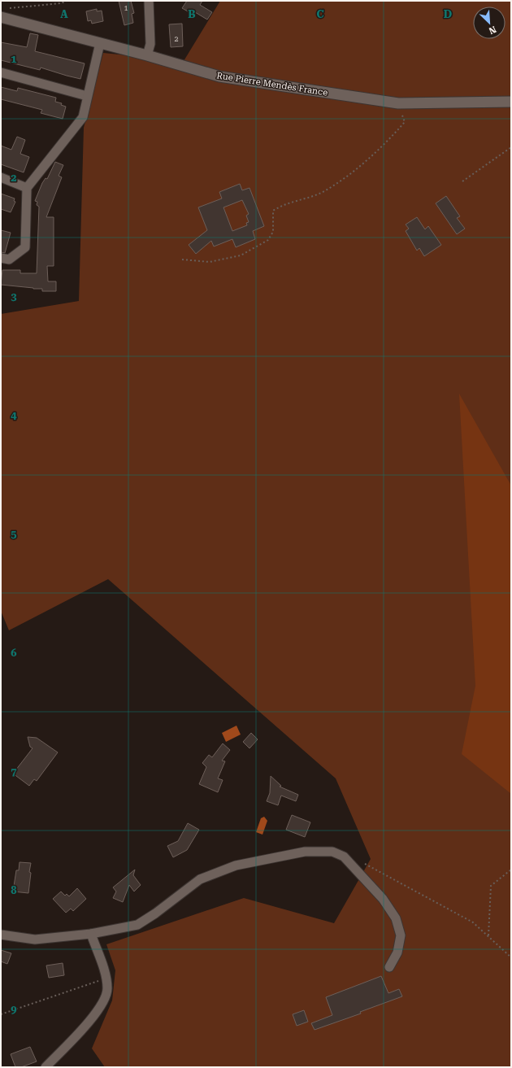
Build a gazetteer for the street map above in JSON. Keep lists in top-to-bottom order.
{
  "streets": {
    "street": ["Rue Pierre Mendès France"]
  },
  "house_numbers": ["1", "2"],
  "north": "bottom right",
  "grid": {
    "columns": [
      "A",
      "B",
      "C",
      "D"
    ],
    "rows": [
      "1",
      "2",
      "3",
      "4",
      "5",
      "6",
      "7",
      "8",
      "9"
    ]
  }
}
